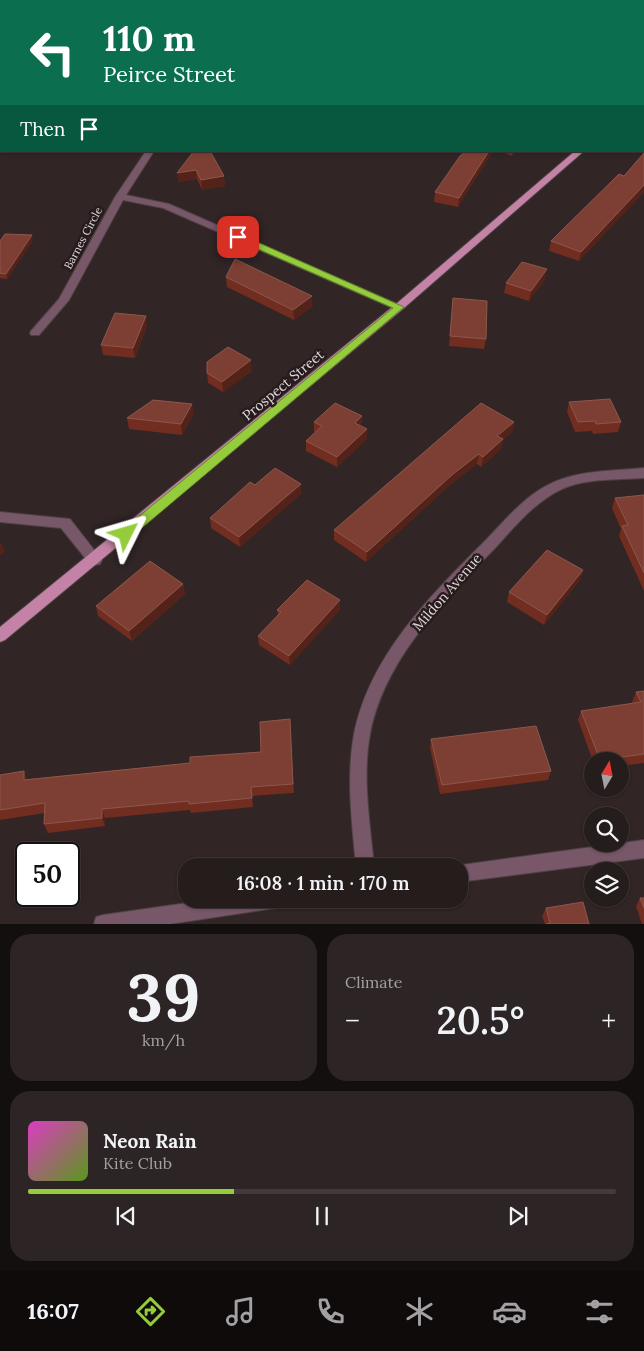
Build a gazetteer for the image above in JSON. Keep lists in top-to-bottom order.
{
  "streets": {
    "main road": ["Prospect Street"],
    "street": ["Barnes Circle", "Mildon Avenue"]
  },
  "north": "top",
  "page": {
    "turn": ["110 m", "Peirce Street"],
    "then": "Then",
    "limit": "50",
    "trip": "16:08 · 1 min · 170 m",
    "tile": [
      ["39", "km/h"],
      "Climate"
    ],
    "heat": ["−", "20.5°", "+"],
    "song": ["Neon Rain", "Kite Club"],
    "tabs": "16:07"
  }
}
